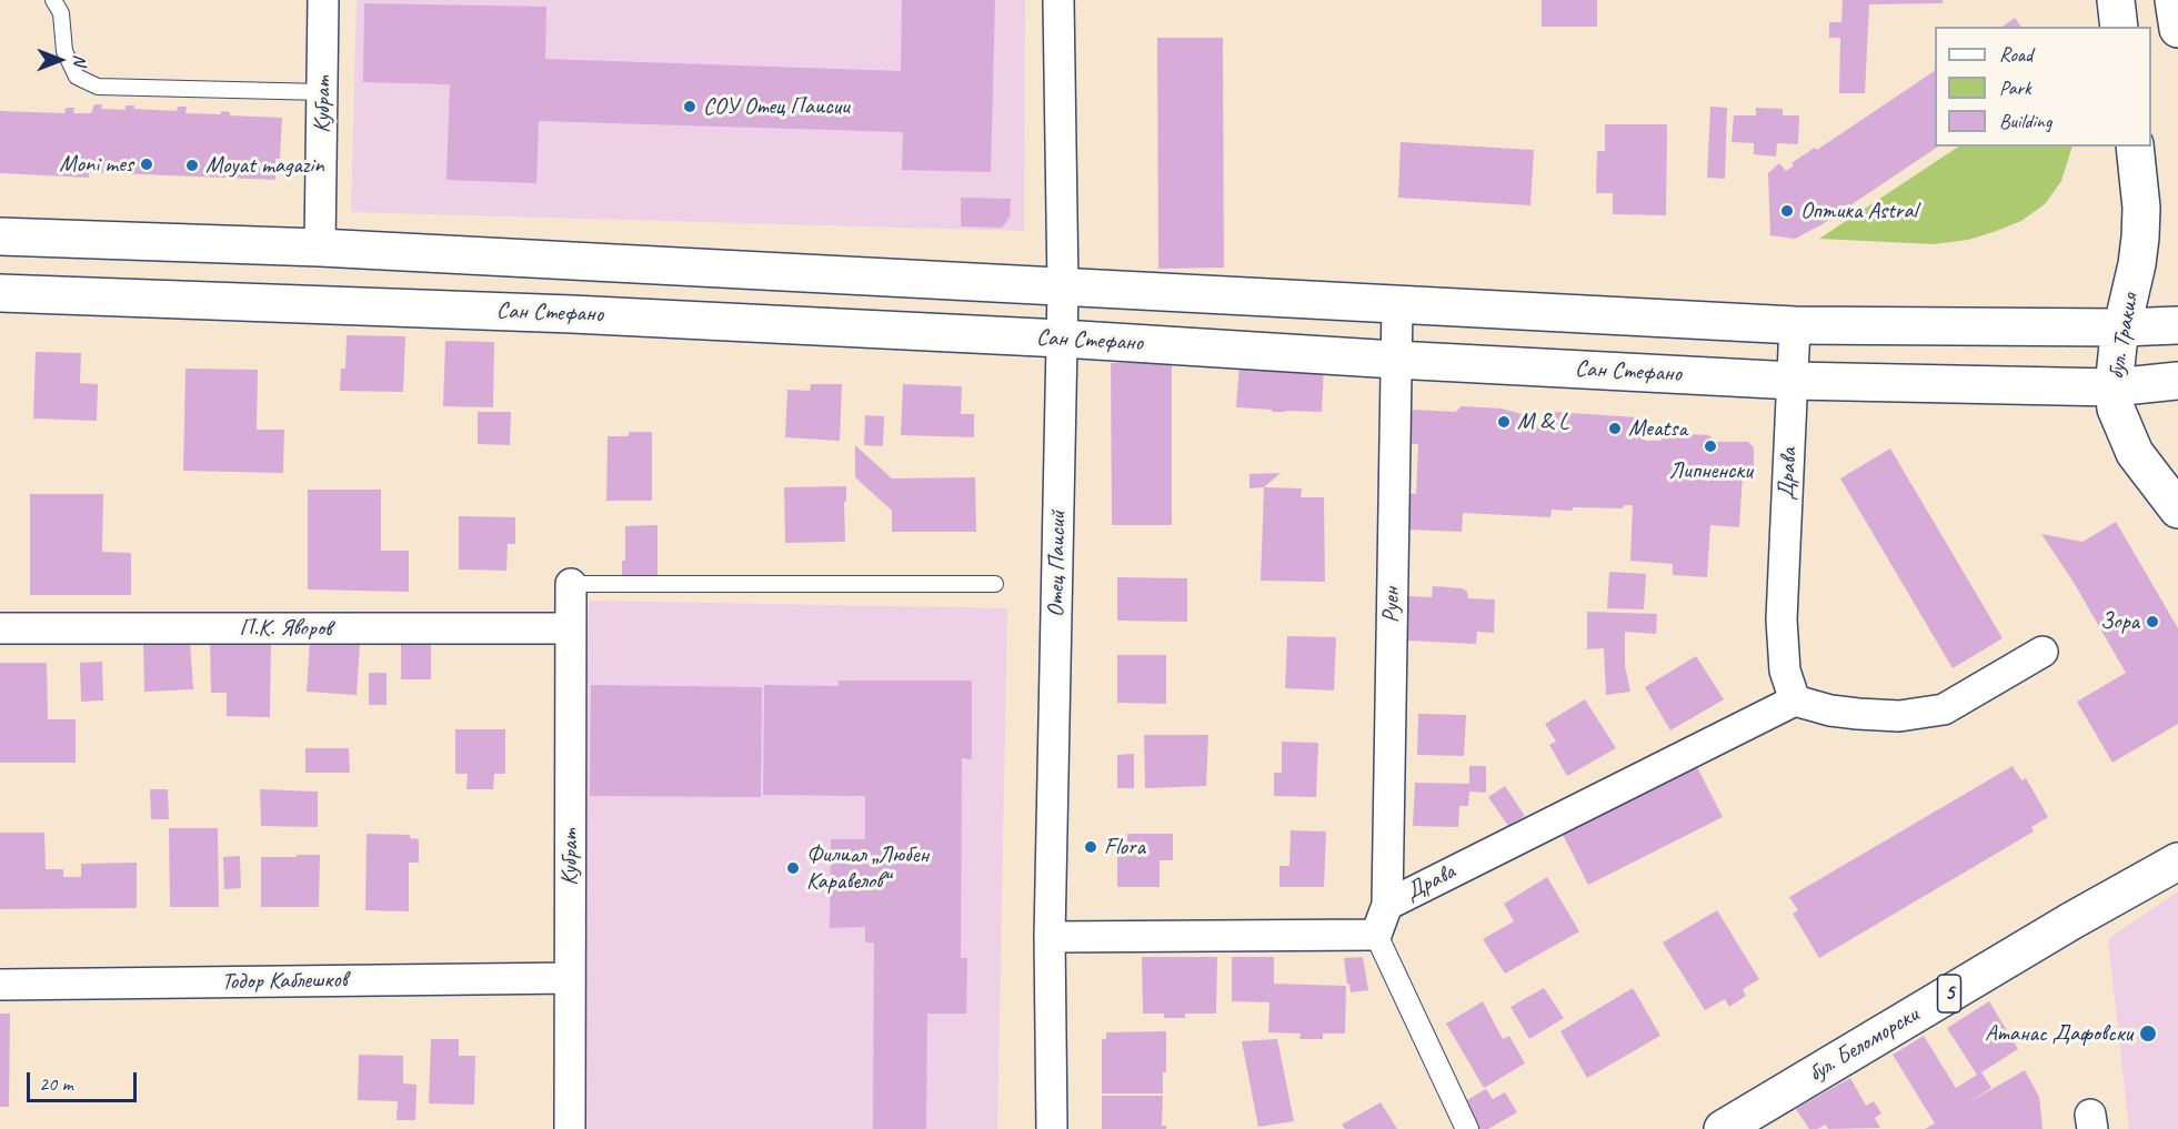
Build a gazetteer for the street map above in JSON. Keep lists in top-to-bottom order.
{
  "streets": {
    "main road": [
      "Сан Стефано",
      "бул. Тракия",
      "5",
      "бул. Беломорски"
    ],
    "street": [
      "Кубрат",
      "Драва",
      "Отец Паисий",
      "Руен",
      "П.К. Яворов",
      "Тодор Каблешков"
    ]
  },
  "crossings": [
    ["Кубрат", "П.К. Яворов"],
    ["Кубрат", "Тодор Каблешков"],
    ["Сан Стефано", "бул. Тракия"],
    ["Сан Стефано", "Драва"],
    ["Сан Стефано", "Отец Паисий"],
    ["Сан Стефано", "Руен"],
    ["Драва", "Руен"]
  ],
  "places": [
    "СОУ Отец Паисии",
    "Moni mes",
    "Moyat magazin",
    "Оптика Astral",
    "M & L",
    "Meatsa",
    "Липненски",
    "Зора",
    "Flora",
    "Филиал „Любен Каравелов“",
    "Атанас Дафовски"
  ],
  "legend": ["Road", "Park", "Building"],
  "scale_bar": "20 m",
  "north": "right"
}
